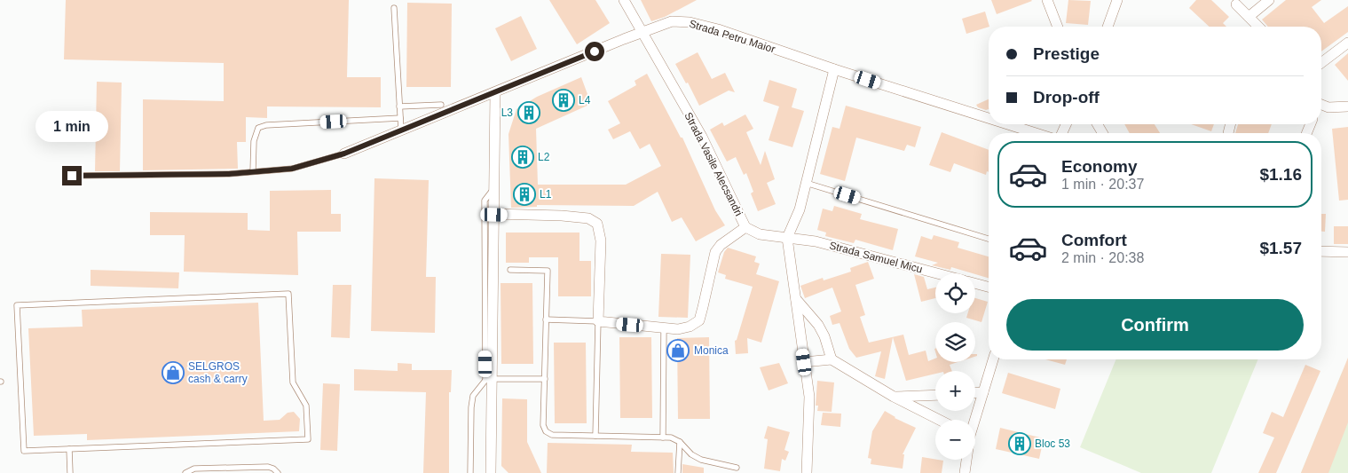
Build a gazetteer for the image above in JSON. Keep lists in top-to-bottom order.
{
  "streets": {
    "street": ["Strada Petru Maior", "Strada Vasile Alecsandri", "Strada Samuel Micu"]
  },
  "crossings": [
    ["Strada Petru Maior", "Strada Vasile Alecsandri"],
    ["Strada Vasile Alecsandri", "Strada Samuel Micu"]
  ],
  "places": {
    "building": [
      "L4",
      "L3",
      "L2",
      "L1",
      "Bloc 53"
    ],
    "shop": ["Monica", "SELGROS cash & carry"]
  },
  "page": {
    "banner": ["Prestige", "Drop-off"],
    "bubble": "1 min",
    "list": [
      {
        "name": "Economy",
        "note": "1 min · 20:37",
        "value": "$1.16"
      },
      {
        "name": "Comfort",
        "note": "2 min · 20:38",
        "value": "$1.57"
      }
    ],
    "map_buttons": ["+", "−"],
    "buttons": "Confirm"
  }
}
